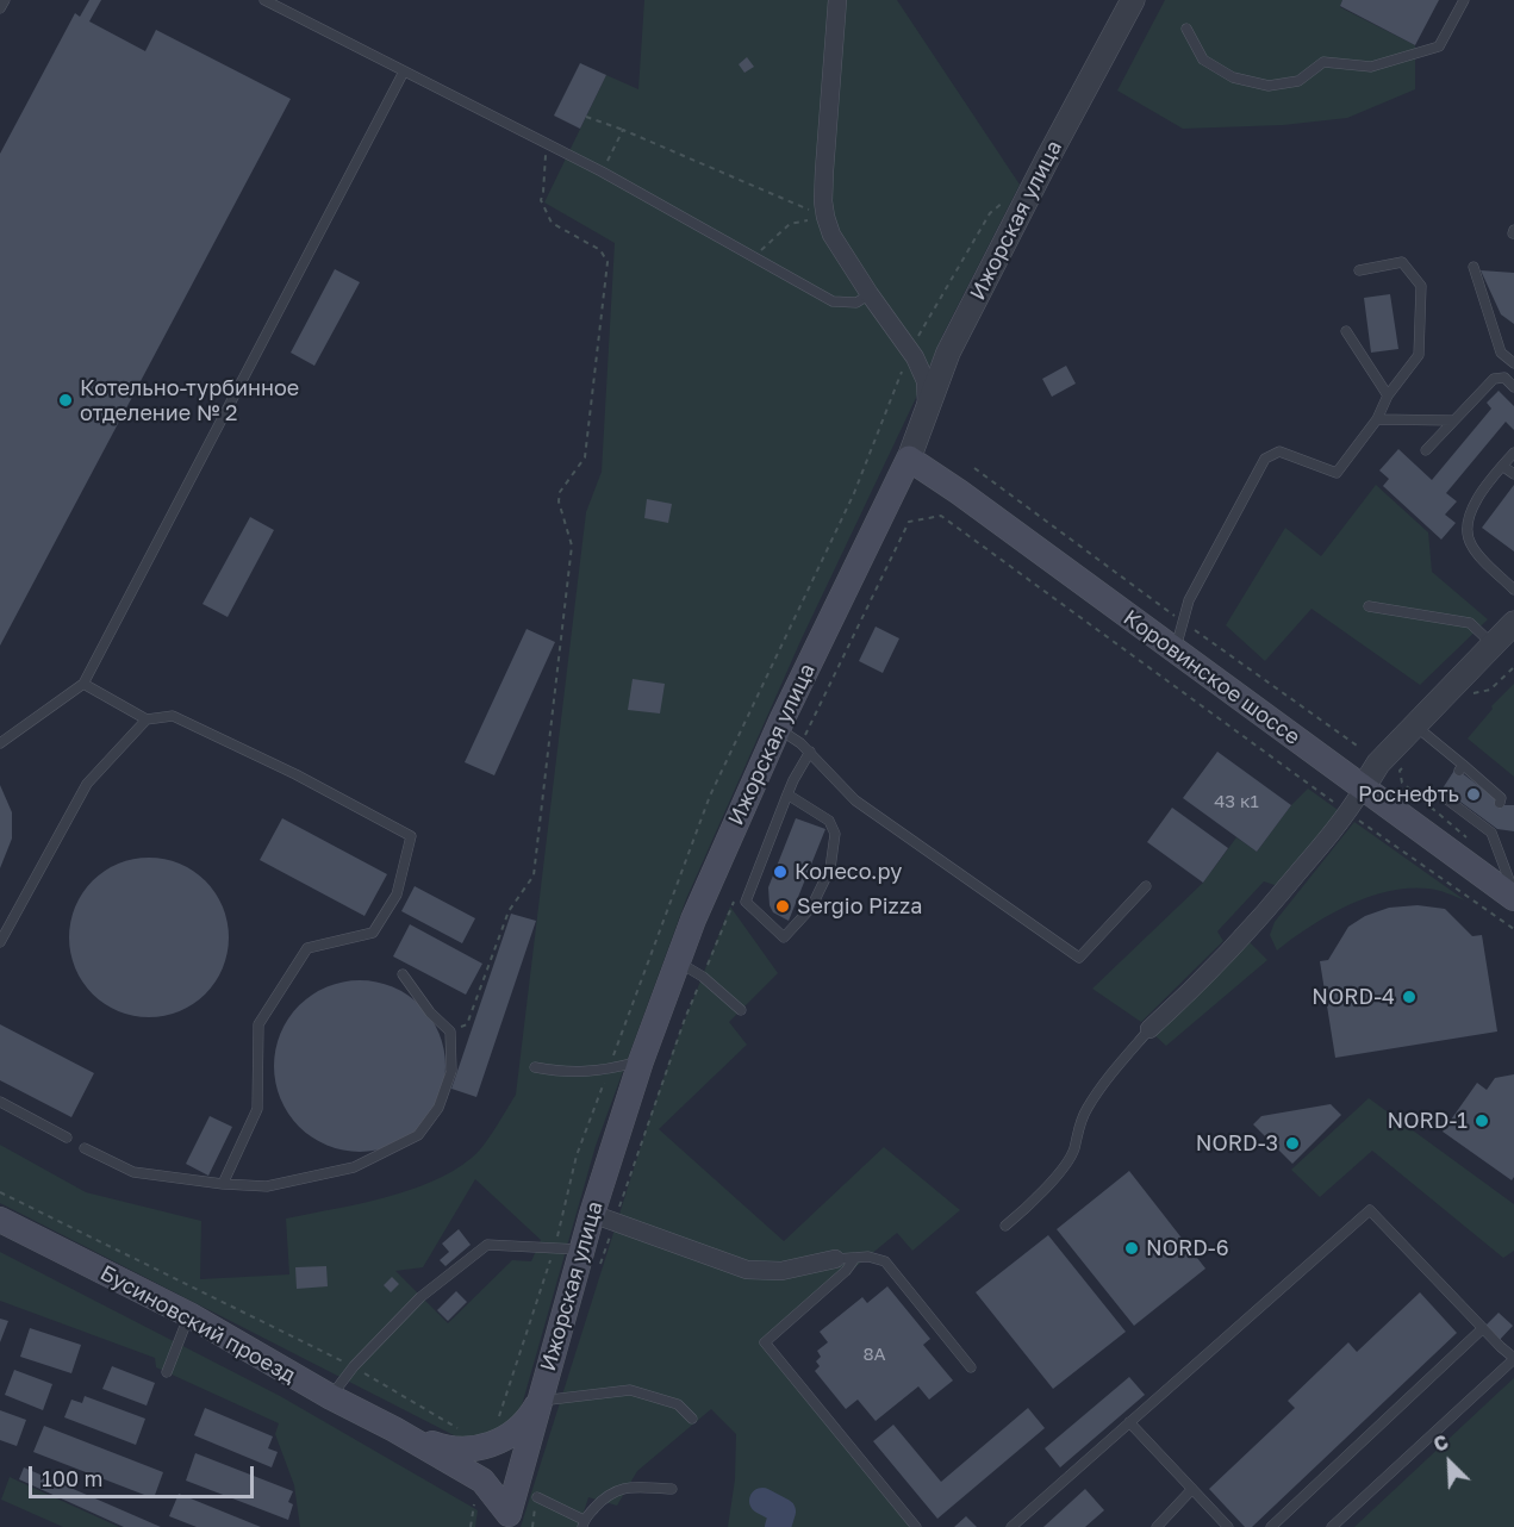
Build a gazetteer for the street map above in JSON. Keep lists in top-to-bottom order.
{
  "streets": {
    "main road": ["Ижорская улица", "Коровинское шоссе", "Бусиновский проезд"]
  },
  "crossings": [
    ["Ижорская улица", "Коровинское шоссе"]
  ],
  "places": [
    "Котельно-турбинное отделение № 2",
    "Роснефть",
    "Колесо.ру",
    "Sergio Pizza",
    "NORD-4",
    "NORD-1",
    "NORD-3",
    "NORD-6"
  ],
  "house_numbers": ["43 к1", "8А"],
  "scale_bar": "100 m",
  "north": "top left"
}
